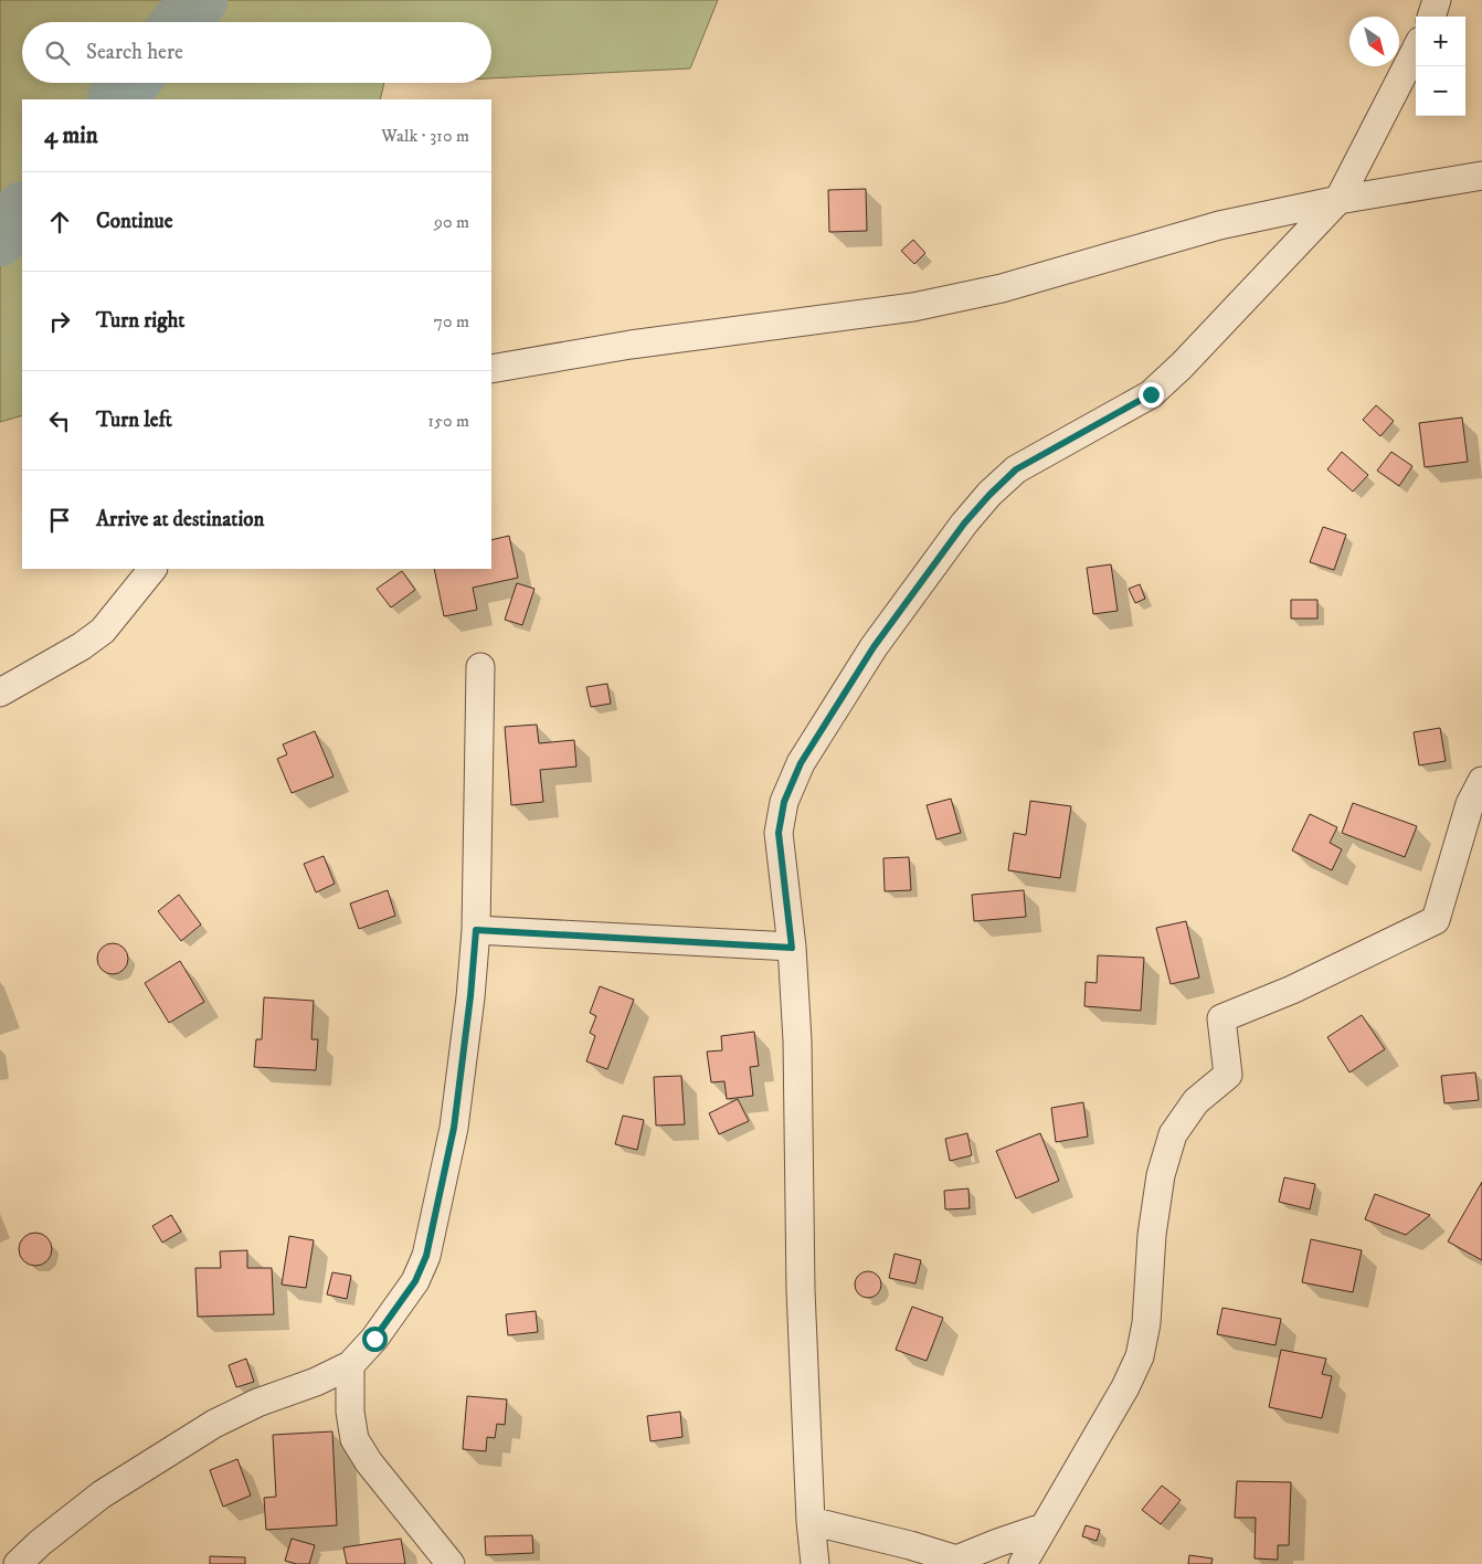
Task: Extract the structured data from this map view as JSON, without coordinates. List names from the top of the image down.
{
  "north": "bottom right",
  "page": {
    "map_buttons": ["+", "−"],
    "search": "Search here",
    "heading": ["4 min", "Walk · 310 m"],
    "list": [
      ["Continue", "90 m"],
      ["Turn right", "70 m"],
      ["Turn left", "150 m"],
      "Arrive at destination"
    ]
  }
}
